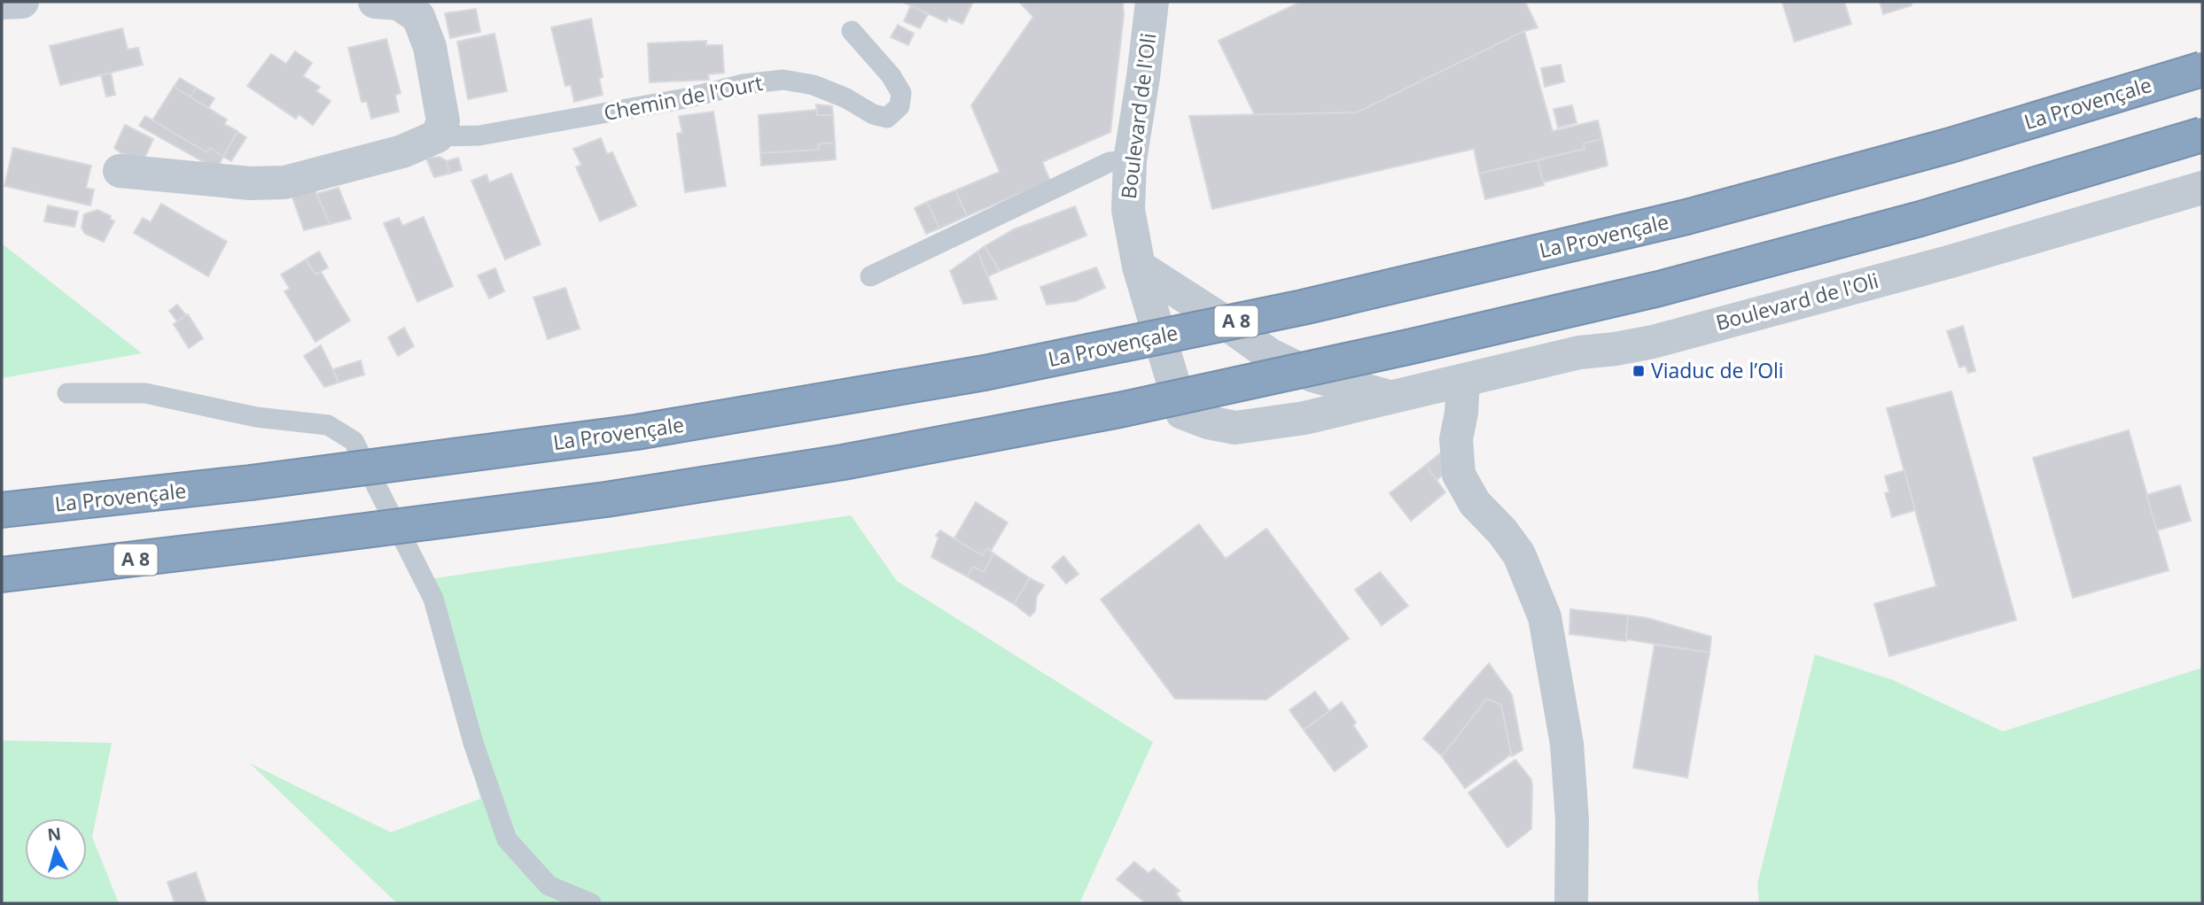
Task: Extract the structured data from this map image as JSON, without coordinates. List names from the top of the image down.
{
  "streets": {
    "highway": ["La Provençale", "A 8"],
    "street": ["Chemin de l'Ourt", "Boulevard de l'Oli"]
  },
  "places": {
    "transit": ["Viaduc de l’Oli"]
  },
  "north": "top"
}
